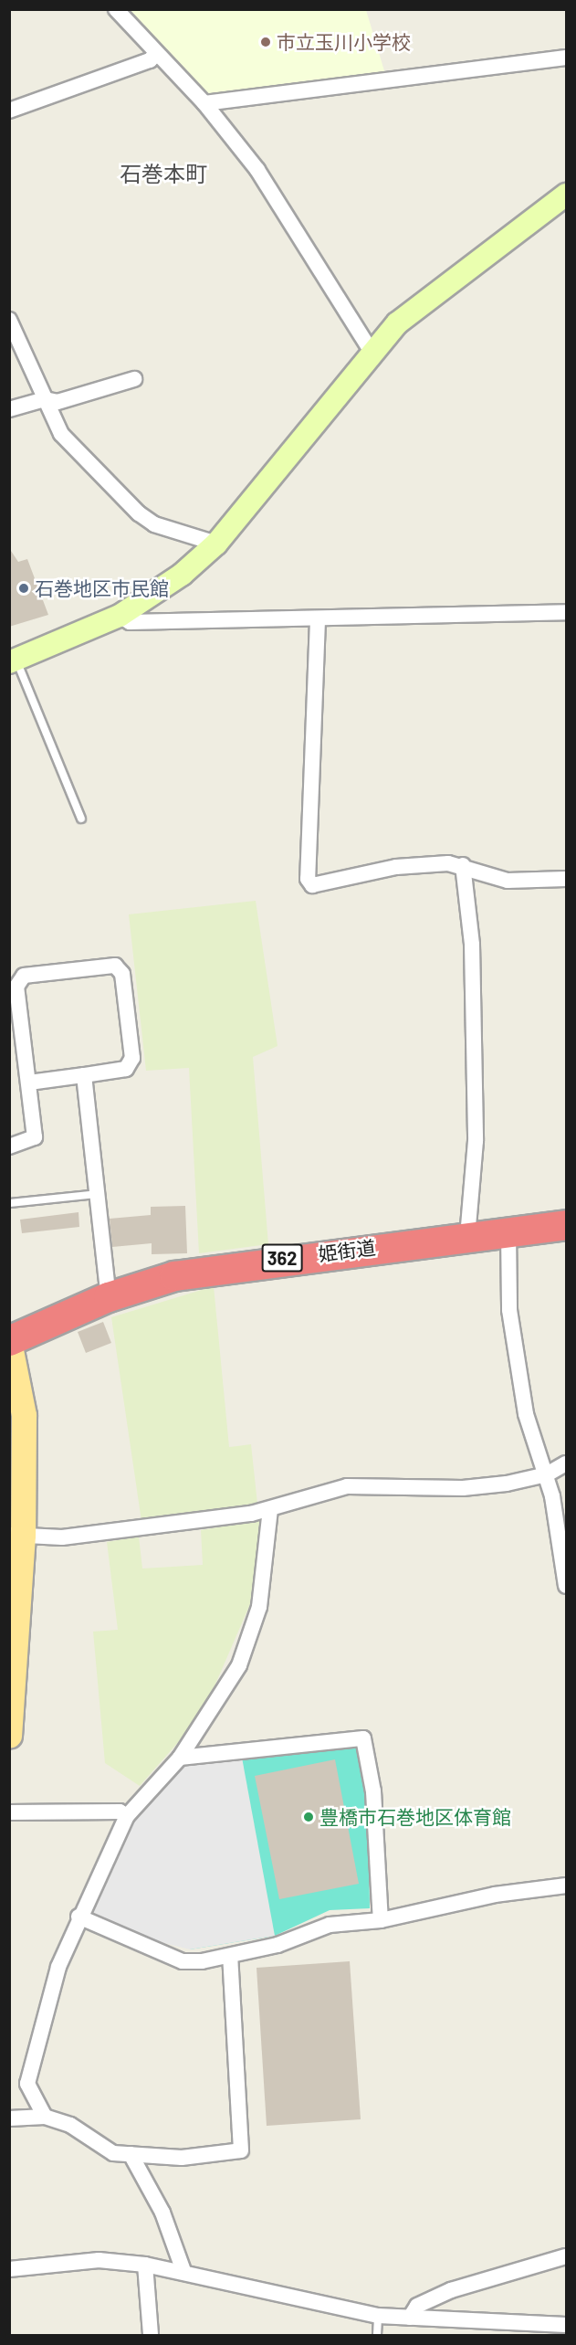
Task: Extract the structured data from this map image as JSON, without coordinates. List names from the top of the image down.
{
  "streets": {
    "highway": ["姫街道", "362"]
  },
  "districts": ["石巻本町"],
  "places": ["市立玉川小学校", "石巻地区市民館", "豊橋市石巻地区体育館"]
}
